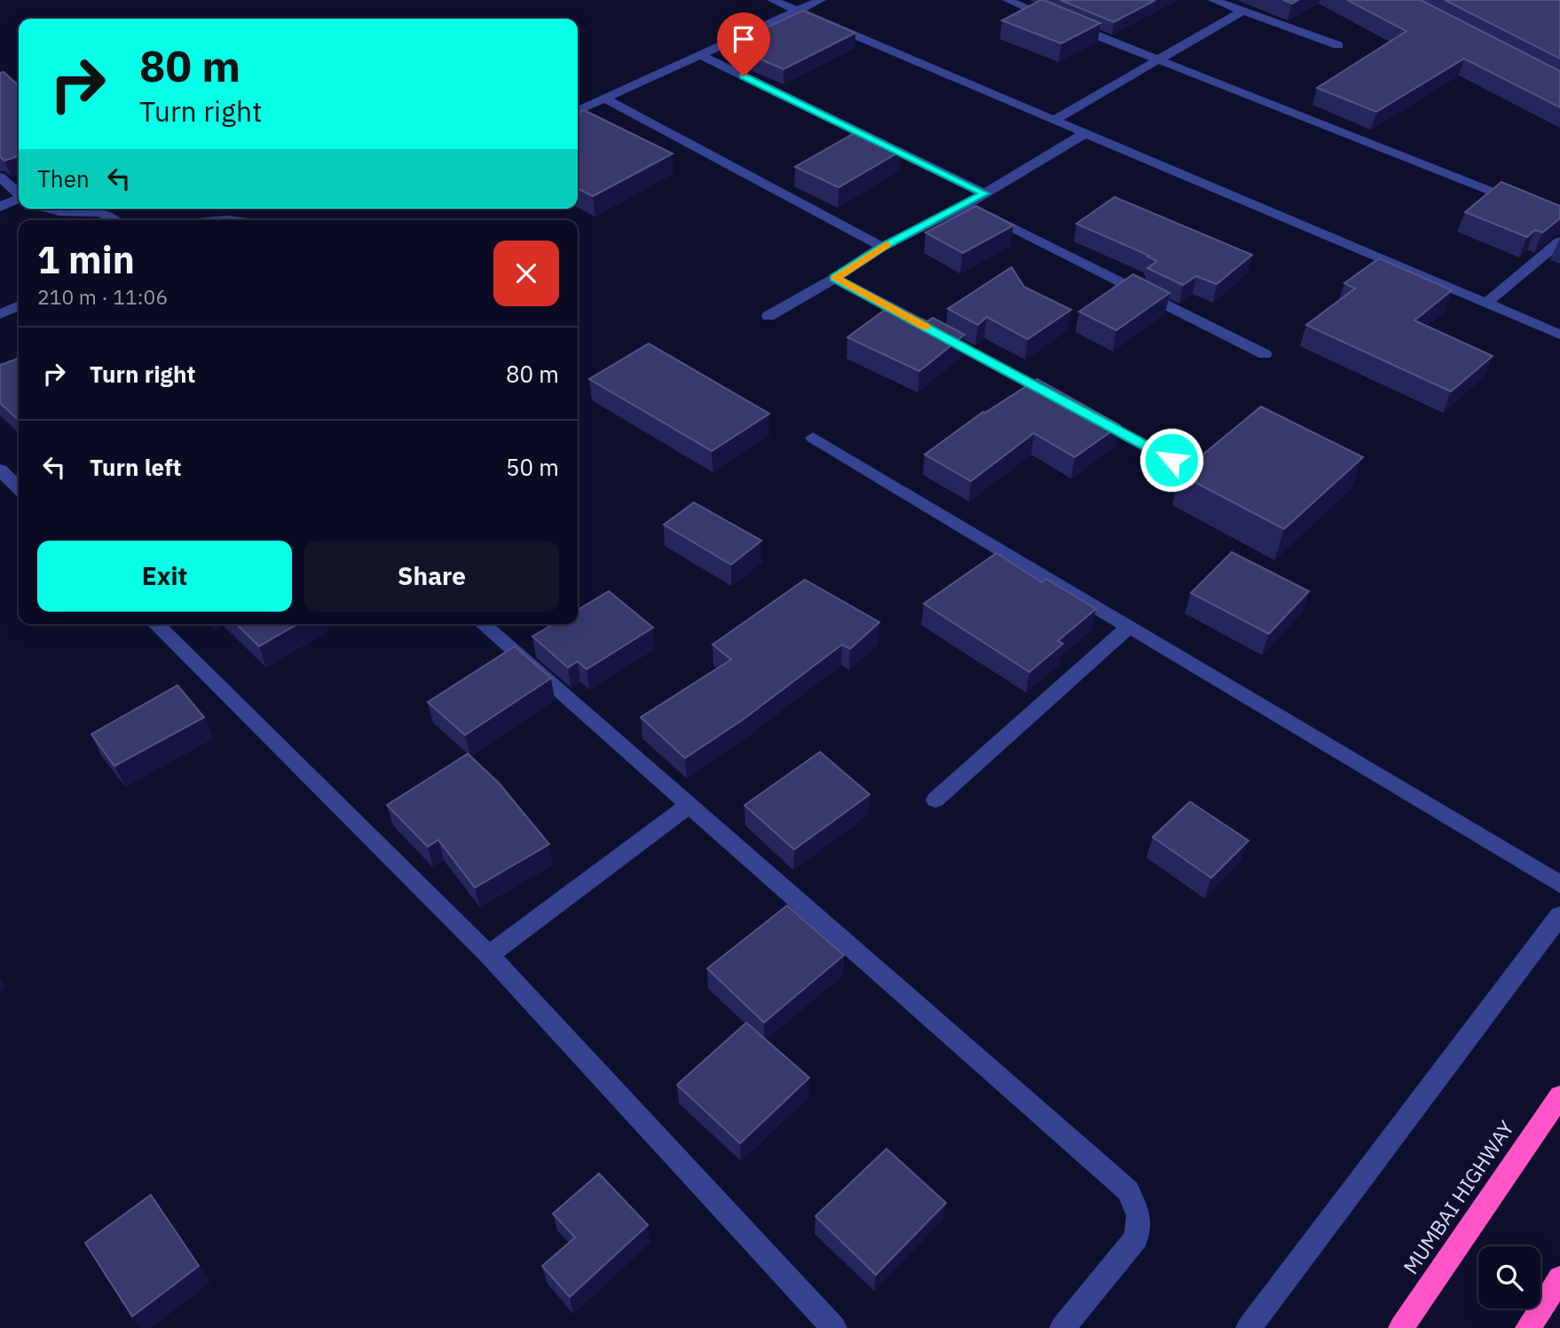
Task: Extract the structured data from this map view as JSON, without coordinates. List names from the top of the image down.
{
  "streets": {
    "highway": ["MUMBAI HIGHWAY"]
  },
  "page": {
    "turn": ["80 m", "Turn right"],
    "then": "Then",
    "heading": ["1 min", "210 m · 11:06"],
    "list": [
      {
        "name": "Turn right",
        "value": "80 m"
      },
      {
        "name": "Turn left",
        "value": "50 m"
      }
    ],
    "buttons": ["Exit", "Share"]
  }
}
